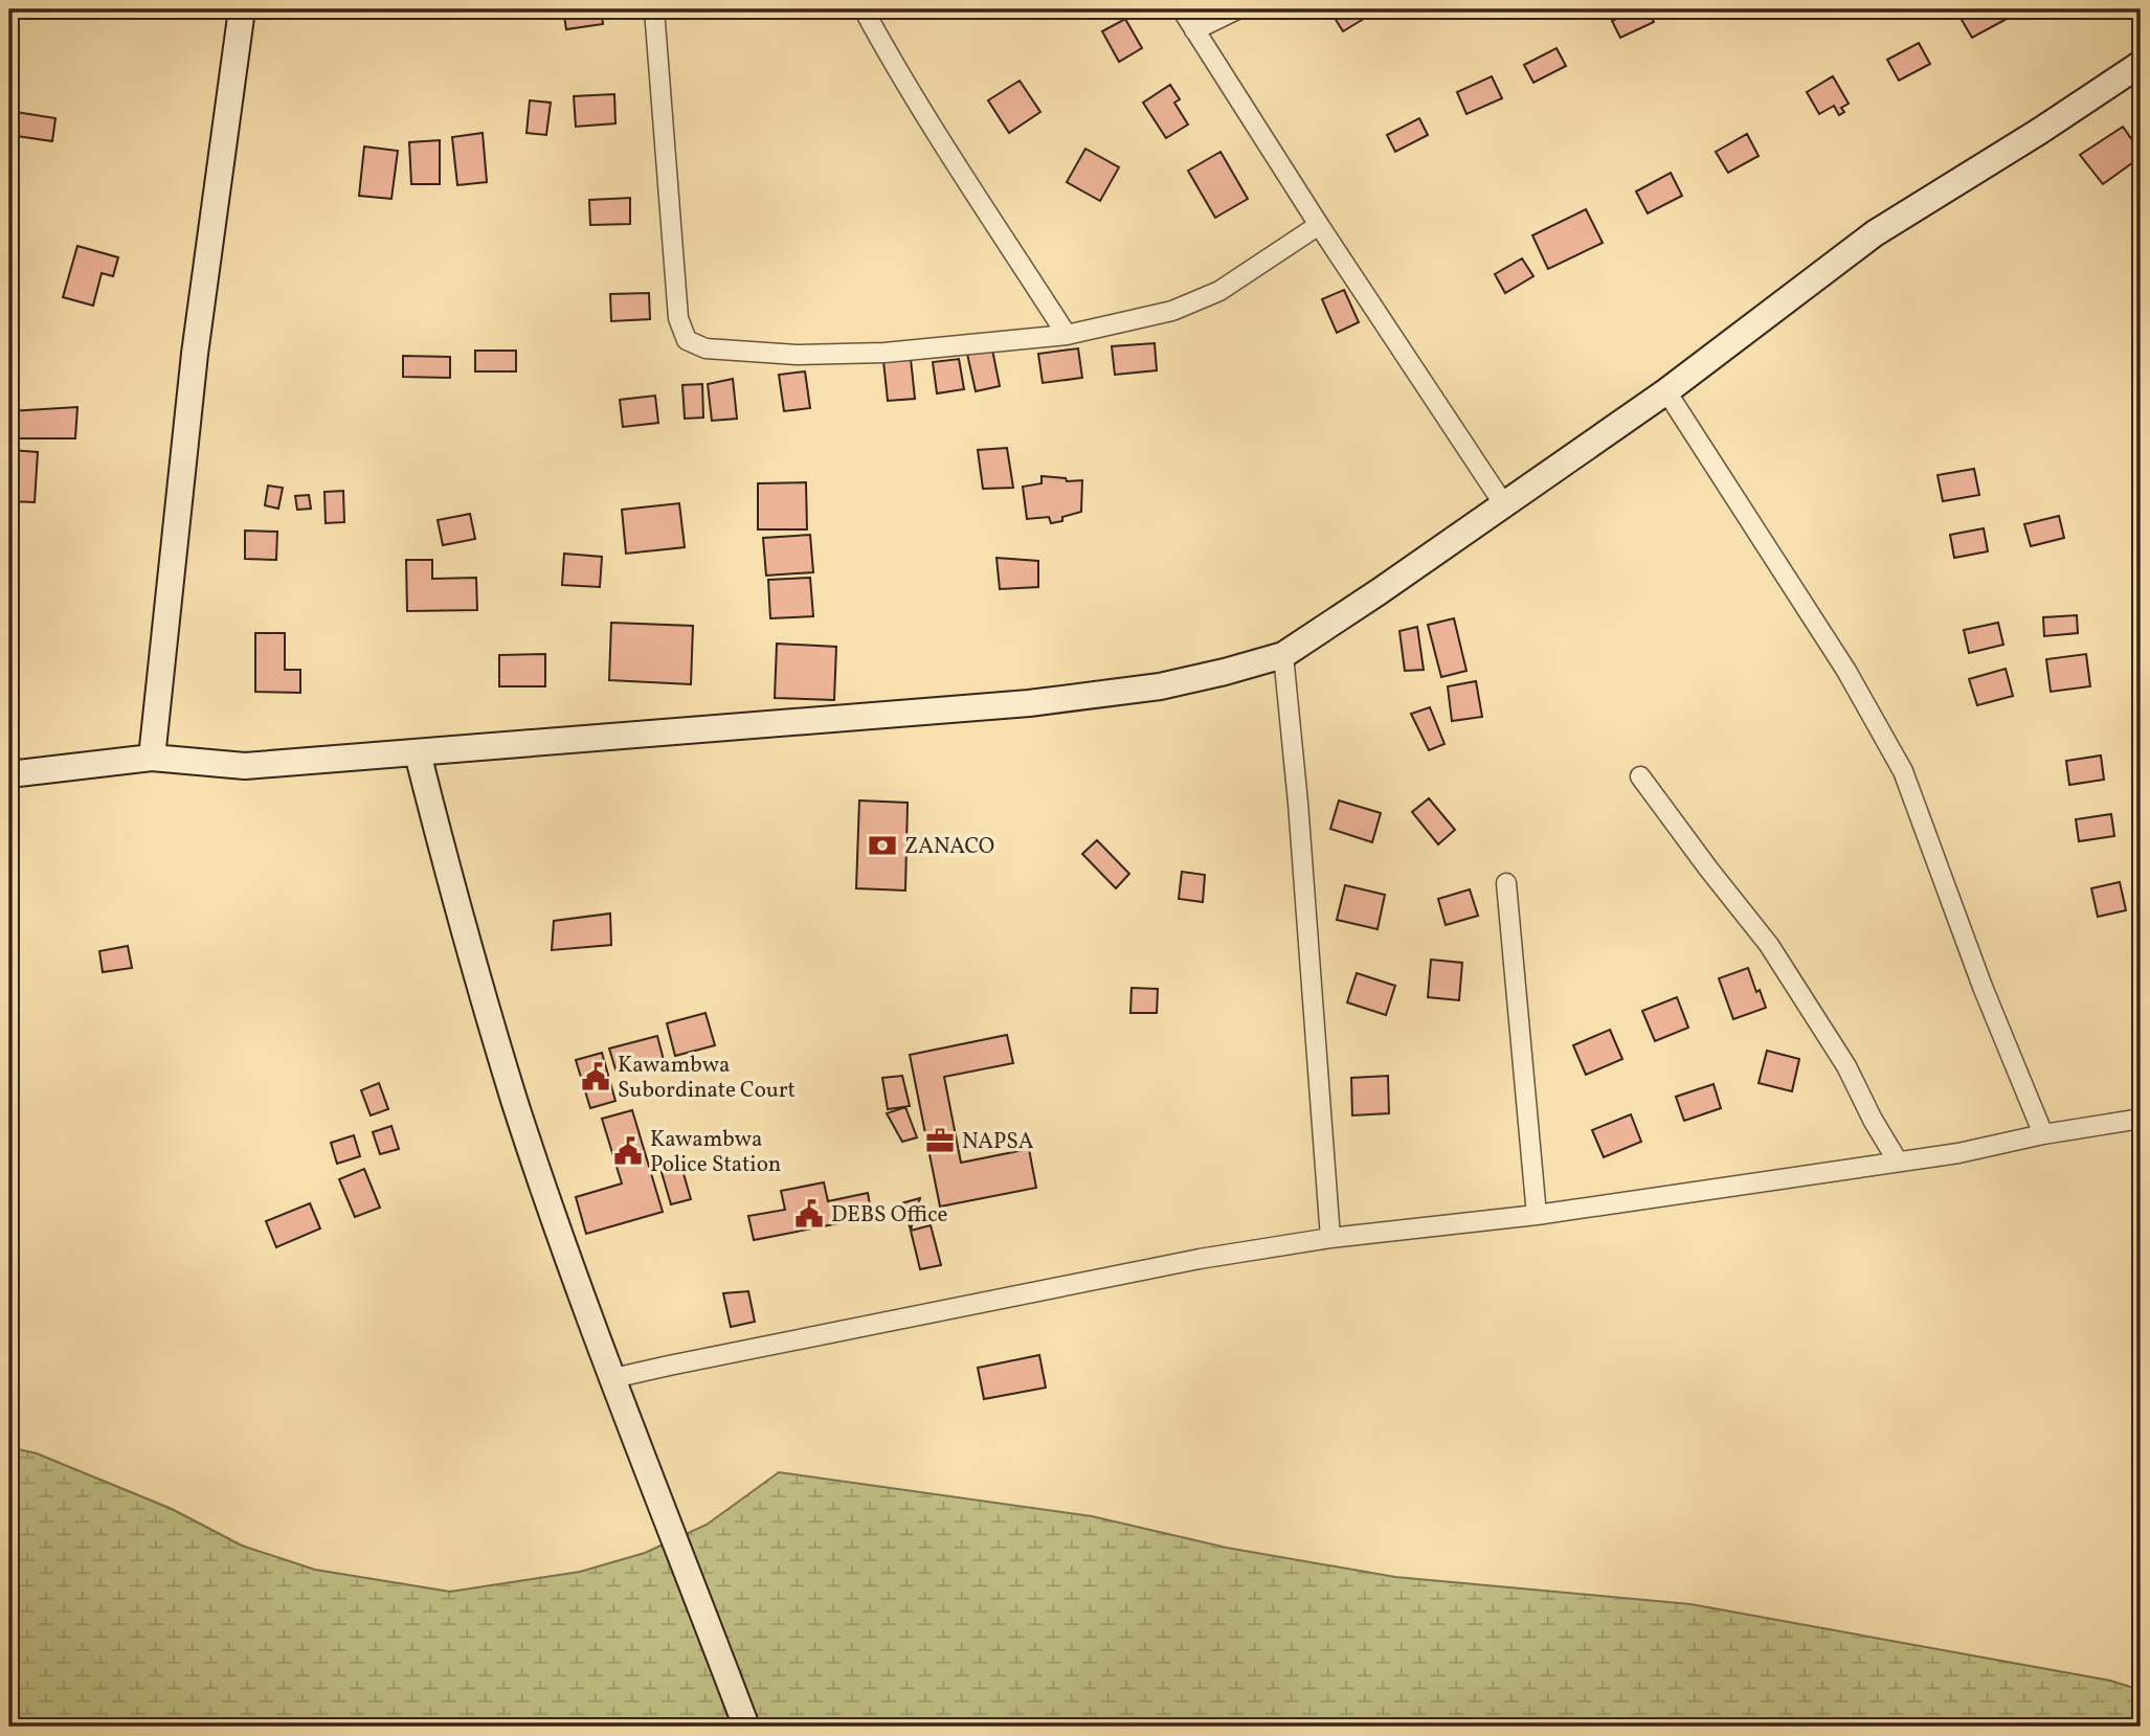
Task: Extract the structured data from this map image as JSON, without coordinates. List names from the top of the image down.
{
  "places": {
    "bank": ["ZANACO"],
    "public building": ["Kawambwa Subordinate Court", "Kawambwa Police Station", "DEBS Office"],
    "office": ["NAPSA"]
  }
}
